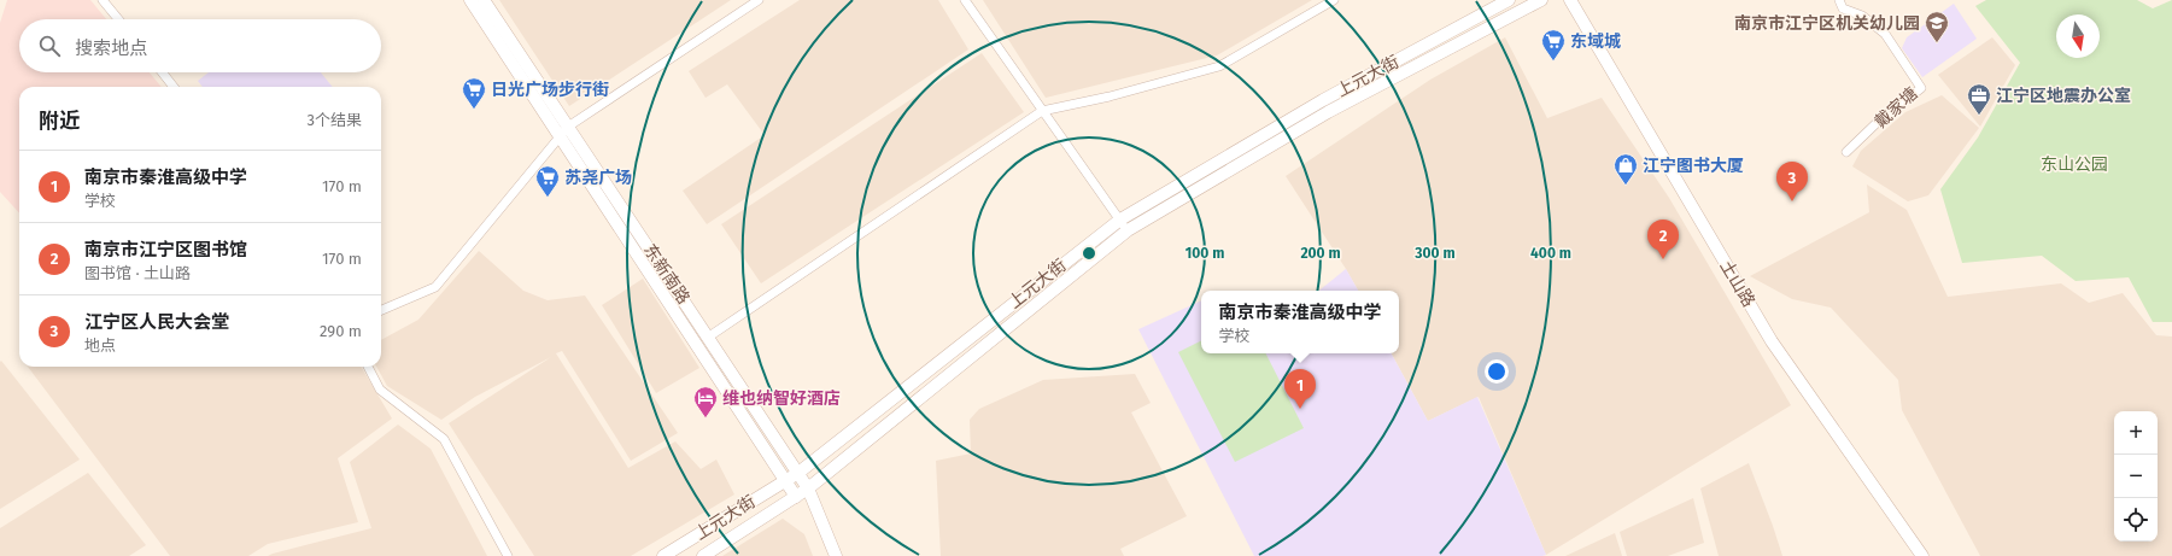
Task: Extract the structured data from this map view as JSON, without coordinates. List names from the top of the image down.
{
  "streets": {
    "main road": ["上元大街", "东新南路", "土山路"],
    "street": ["戴家塘"]
  },
  "crossings": [
    ["上元大街", "东新南路"]
  ],
  "parks": ["东山公园"],
  "places": {
    "school or university": ["南京市江宁区机关幼儿园"],
    "supermarket": ["东域城", "日光广场步行街", "苏尧广场"],
    "office": ["江宁区地震办公室"],
    "shop": ["江宁图书大厦"],
    "hotel": ["维也纳智好酒店"]
  },
  "north": "bottom",
  "page": {
    "search": "搜索地点",
    "heading": ["附近", "3个结果"],
    "list": [
      {
        "mark": "1",
        "name": "南京市秦淮高级中学",
        "note": "学校",
        "value": "170 m"
      },
      {
        "mark": "2",
        "name": "南京市江宁区图书馆",
        "note": "图书馆 · 土山路",
        "value": "170 m"
      },
      {
        "mark": "3",
        "name": "江宁区人民大会堂",
        "note": "地点",
        "value": "290 m"
      }
    ],
    "pins": ["3", "2", "1"],
    "popup": ["南京市秦淮高级中学", "学校"],
    "map_buttons": ["+", "−"]
  },
  "rings": [
    "100 m",
    "200 m",
    "300 m",
    "400 m"
  ]
}
